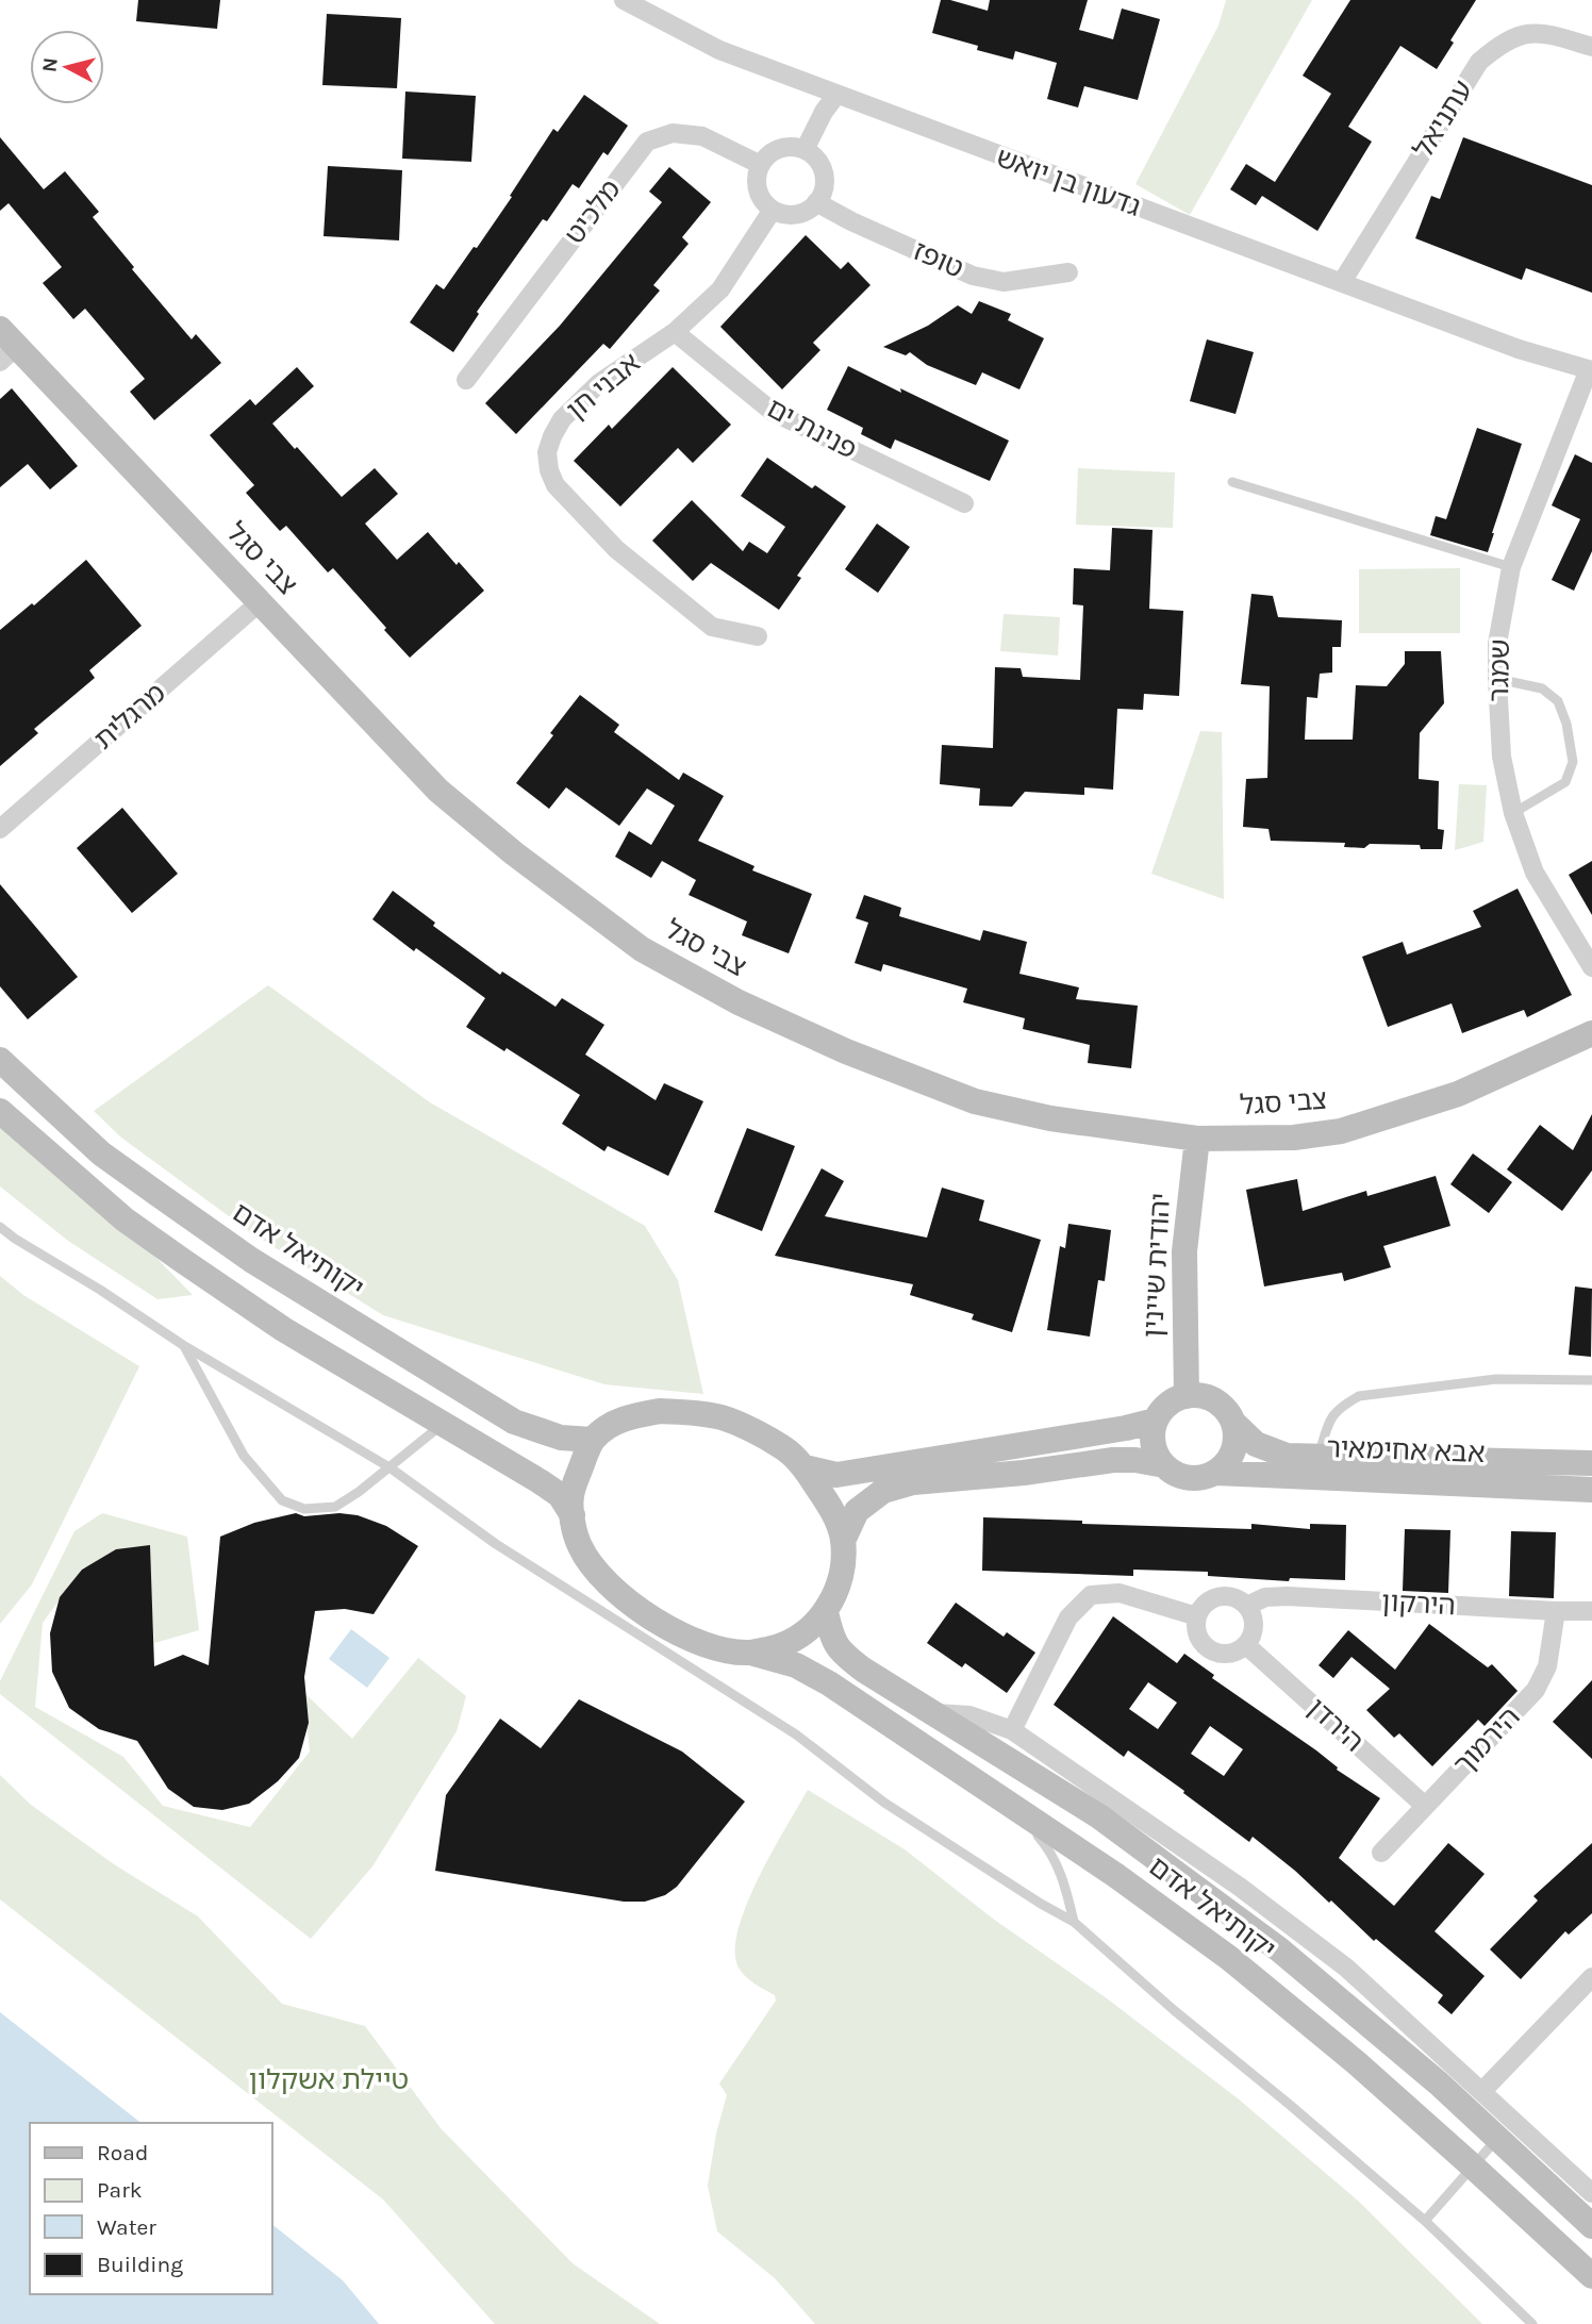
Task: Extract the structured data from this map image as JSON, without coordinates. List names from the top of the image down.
{
  "streets": {
    "main road": [
      "צבי סגל",
      "יקותיאל אדם",
      "יהודית שיינין",
      "אבא אחימאיר"
    ],
    "street": [
      "עתניאל",
      "גדעון בן יואש",
      "מלכיט",
      "טופז",
      "אבני חן",
      "פנינת ים",
      "שמגר",
      "מרגלית",
      "הירקון",
      "הירדן",
      "הירמוך"
    ]
  },
  "crossings": [
    ["עתניאל", "גדעון בן יואש"],
    ["גדעון בן יואש", "שמגר"],
    ["מלכיט", "טופז"],
    ["מלכיט", "אבני חן"],
    ["טופז", "אבני חן"],
    ["אבני חן", "פנינת ים"],
    ["צבי סגל", "מרגלית"],
    ["צבי סגל", "יהודית שיינין"],
    ["יהודית שיינין", "אבא אחימאיר"],
    ["הירקון", "הירדן"],
    ["הירקון", "הירמוך"],
    ["הירדן", "הירמוך"]
  ],
  "parks": ["טיילת אשקלון"],
  "legend": [
    "Road",
    "Park",
    "Water",
    "Building"
  ],
  "north": "left"
}
